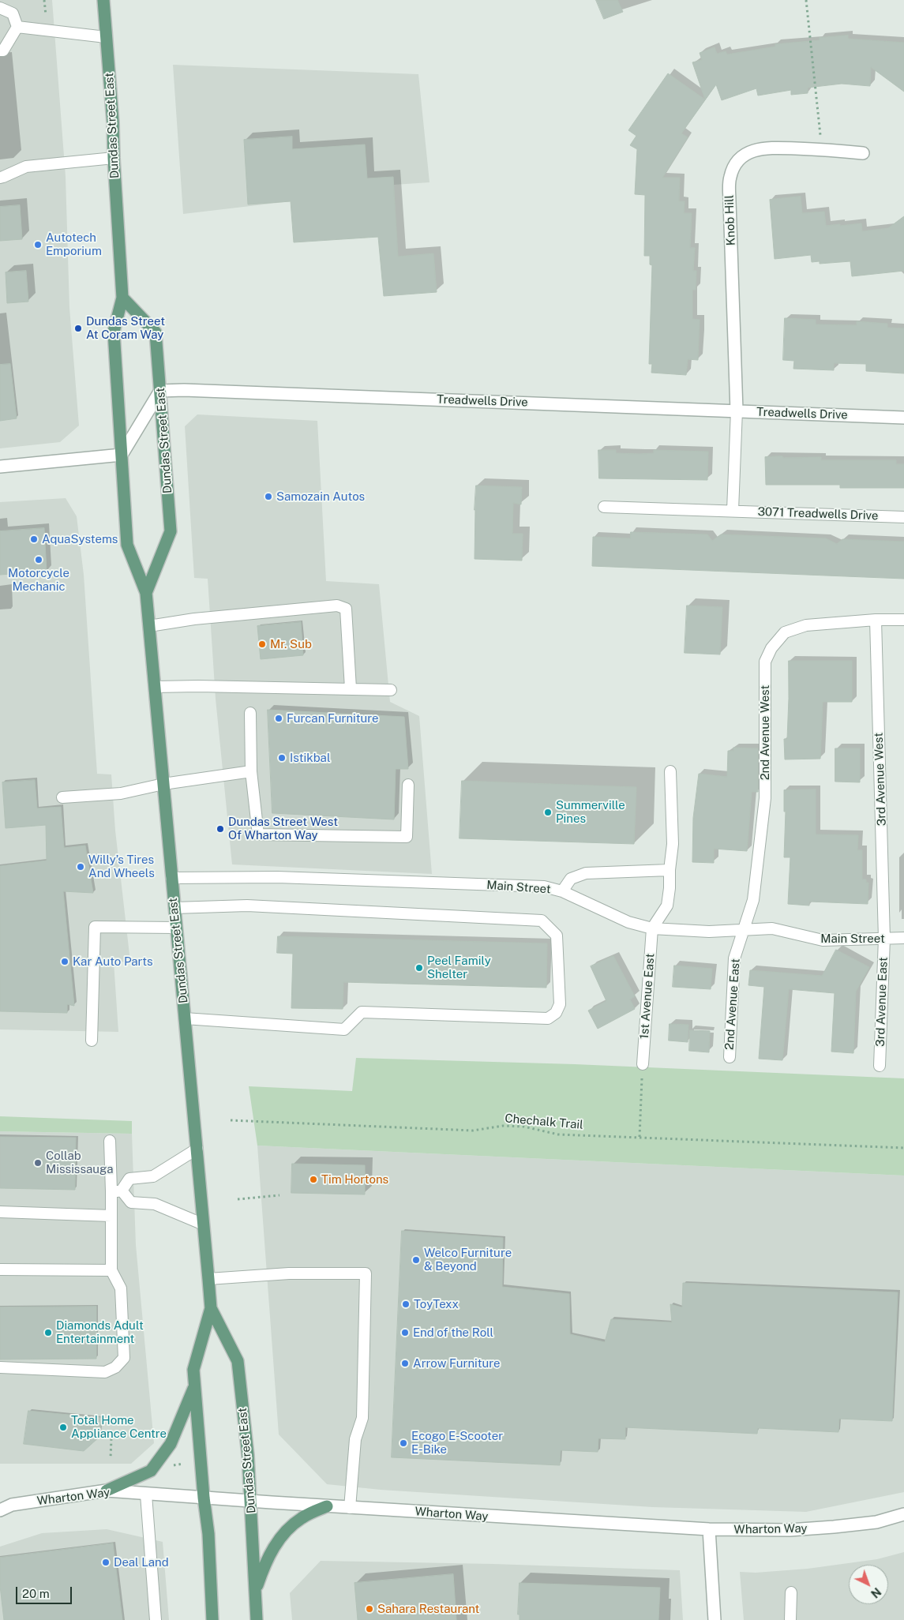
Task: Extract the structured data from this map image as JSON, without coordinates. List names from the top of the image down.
{
  "streets": {
    "main road": ["Dundas Street East"],
    "street": ["Knob Hill", "Treadwells Drive", "Wharton Way"],
    "lane": [
      "3071 Treadwells Drive",
      "2nd Avenue West",
      "3rd Avenue West",
      "Main Street",
      "1st Avenue East",
      "3rd Avenue East",
      "2nd Avenue East"
    ],
    "path": ["Chechalk Trail"]
  },
  "crossings": [
    ["Dundas Street East", "Treadwells Drive"],
    ["Dundas Street East", "Main Street"],
    ["Dundas Street East", "Wharton Way"],
    ["Knob Hill", "Treadwells Drive"],
    ["2nd Avenue West", "3rd Avenue West"],
    ["2nd Avenue West", "Main Street"],
    ["2nd Avenue West", "2nd Avenue East"],
    ["3rd Avenue West", "Main Street"],
    ["3rd Avenue West", "3rd Avenue East"],
    ["Main Street", "1st Avenue East"],
    ["Main Street", "3rd Avenue East"],
    ["Main Street", "2nd Avenue East"]
  ],
  "places": [
    "Autotech Emporium",
    "Dundas Street At Coram Way",
    "Samozain Autos",
    "AquaSystems",
    "Motorcycle Mechanic",
    "Mr. Sub",
    "Furcan Furniture",
    "Istikbal",
    "Summerville Pines",
    "Dundas Street West Of Wharton Way",
    "Willy’s Tires And Wheels",
    "Kar Auto Parts",
    "Peel Family Shelter",
    "Collab Mississauga",
    "Tim Hortons",
    "Welco Furniture & Beyond",
    "ToyTexx",
    "Diamonds Adult Entertainment",
    "End of the Roll",
    "Arrow Furniture",
    "Total Home Appliance Centre",
    "Ecogo E-Scooter E-Bike",
    "Deal Land",
    "Sahara Restaurant"
  ],
  "scale_bar": "20 m",
  "north": "bottom right"
}
